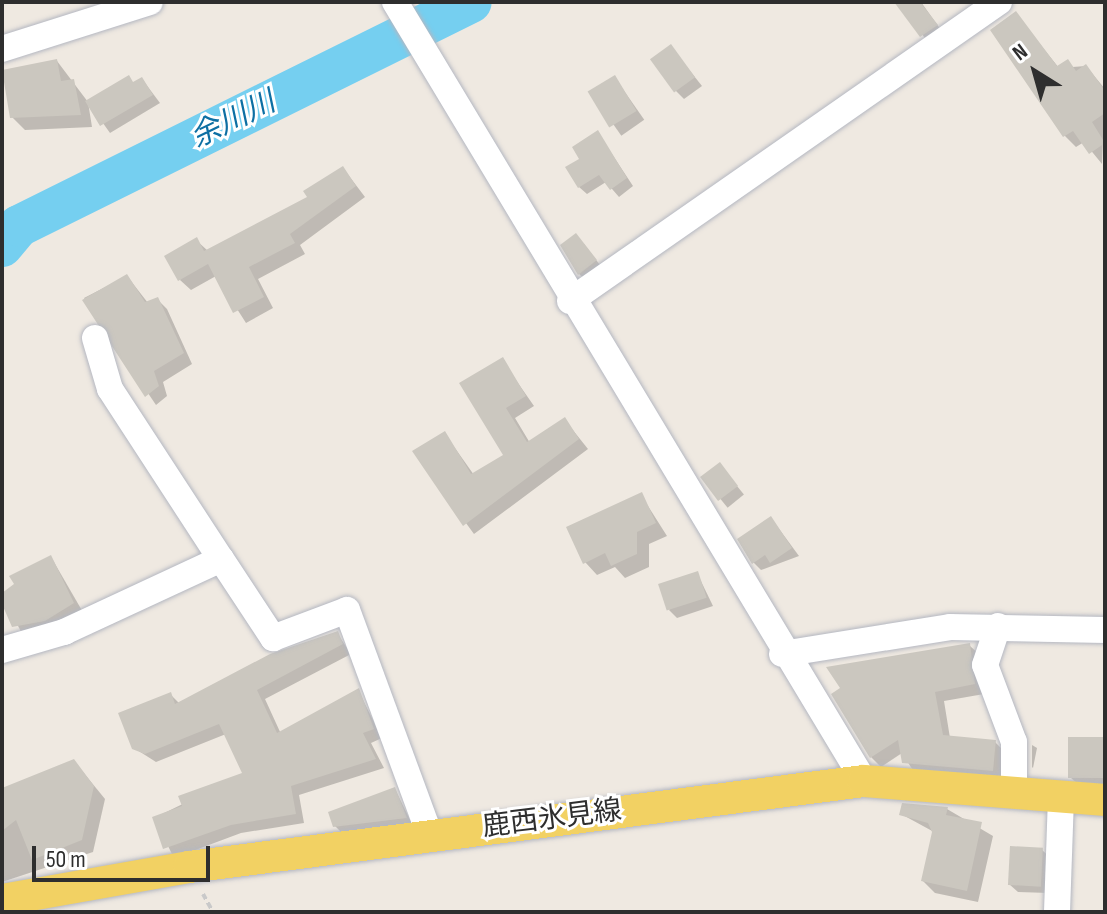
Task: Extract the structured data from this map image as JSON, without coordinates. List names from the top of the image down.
{
  "streets": {
    "main road": ["鹿西氷見線"]
  },
  "water": ["余川川"],
  "scale_bar": "50 m",
  "north": "top left"
}
